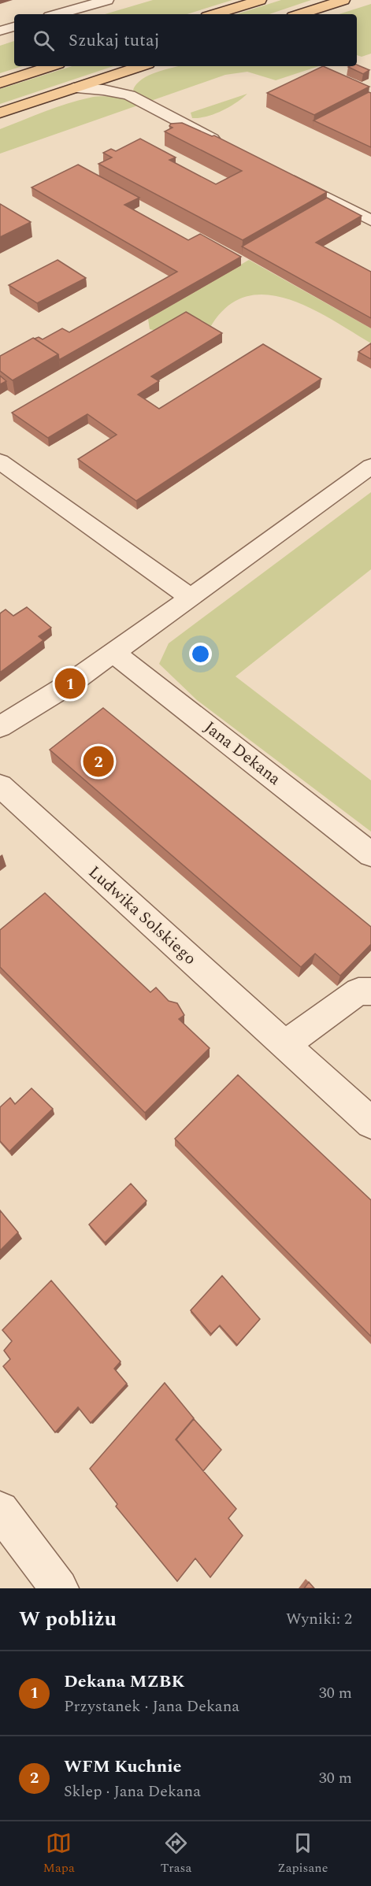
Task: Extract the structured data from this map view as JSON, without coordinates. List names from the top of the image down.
{
  "streets": {
    "street": ["Jana Dekana", "Ludwika Solskiego"]
  },
  "page": {
    "search": "Szukaj tutaj",
    "pins": ["1", "2"],
    "heading": ["W pobliżu", "Wyniki: 2"],
    "list": [
      {
        "mark": "1",
        "name": "Dekana MZBK",
        "note": "Przystanek · Jana Dekana",
        "value": "30 m"
      },
      {
        "mark": "2",
        "name": "WFM Kuchnie",
        "note": "Sklep · Jana Dekana",
        "value": "30 m"
      }
    ],
    "nav": ["Mapa", "Trasa", "Zapisane"]
  }
}
